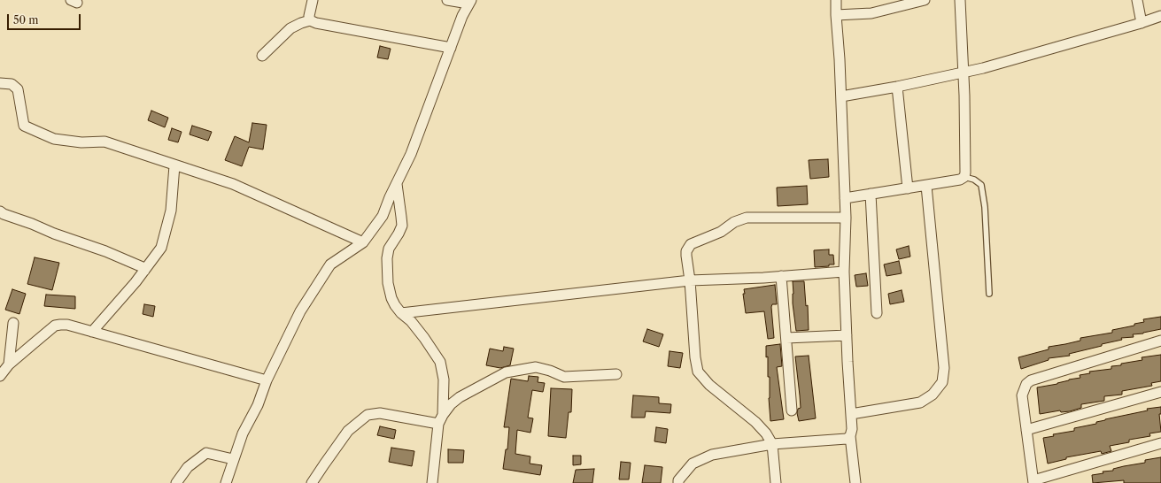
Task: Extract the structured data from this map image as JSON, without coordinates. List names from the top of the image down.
{
  "scale_bar": "50 m"
}
